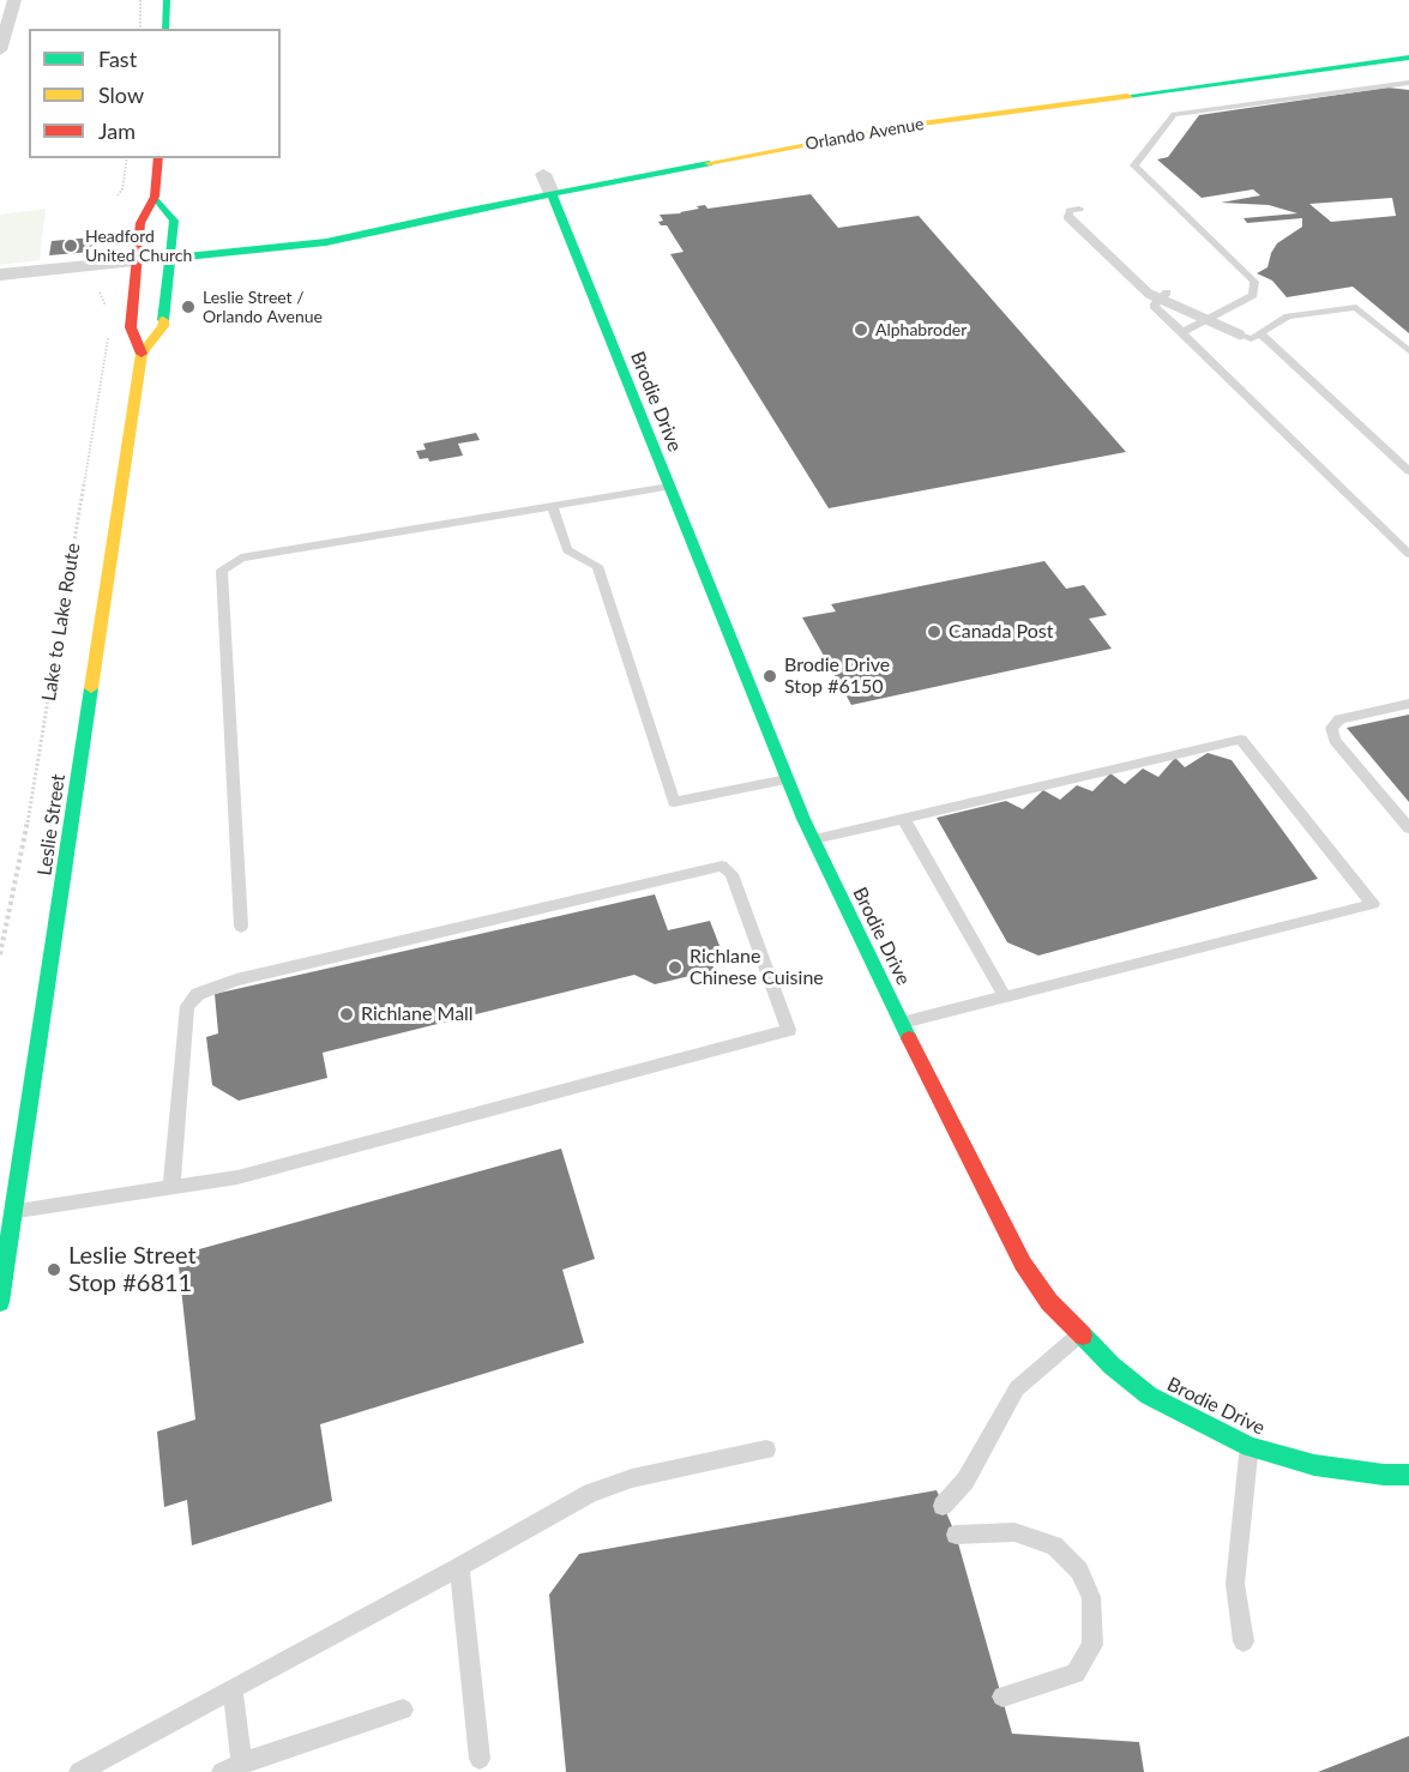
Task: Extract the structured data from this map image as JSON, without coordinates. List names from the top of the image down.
{
  "streets": {
    "street": ["Orlando Avenue", "Brodie Drive", "Leslie Street"],
    "path": ["Lake to Lake Route"]
  },
  "crossings": [
    ["Orlando Avenue", "Brodie Drive"],
    ["Orlando Avenue", "Leslie Street"]
  ],
  "places": [
    "Headford United Church",
    "Leslie Street / Orlando Avenue",
    "Alphabroder",
    "Canada Post",
    "Brodie Drive Stop #6150",
    "Richlane Chinese Cuisine",
    "Richlane Mall",
    "Leslie Street Stop #6811"
  ],
  "legend": ["Fast", "Slow", "Jam"]
}
